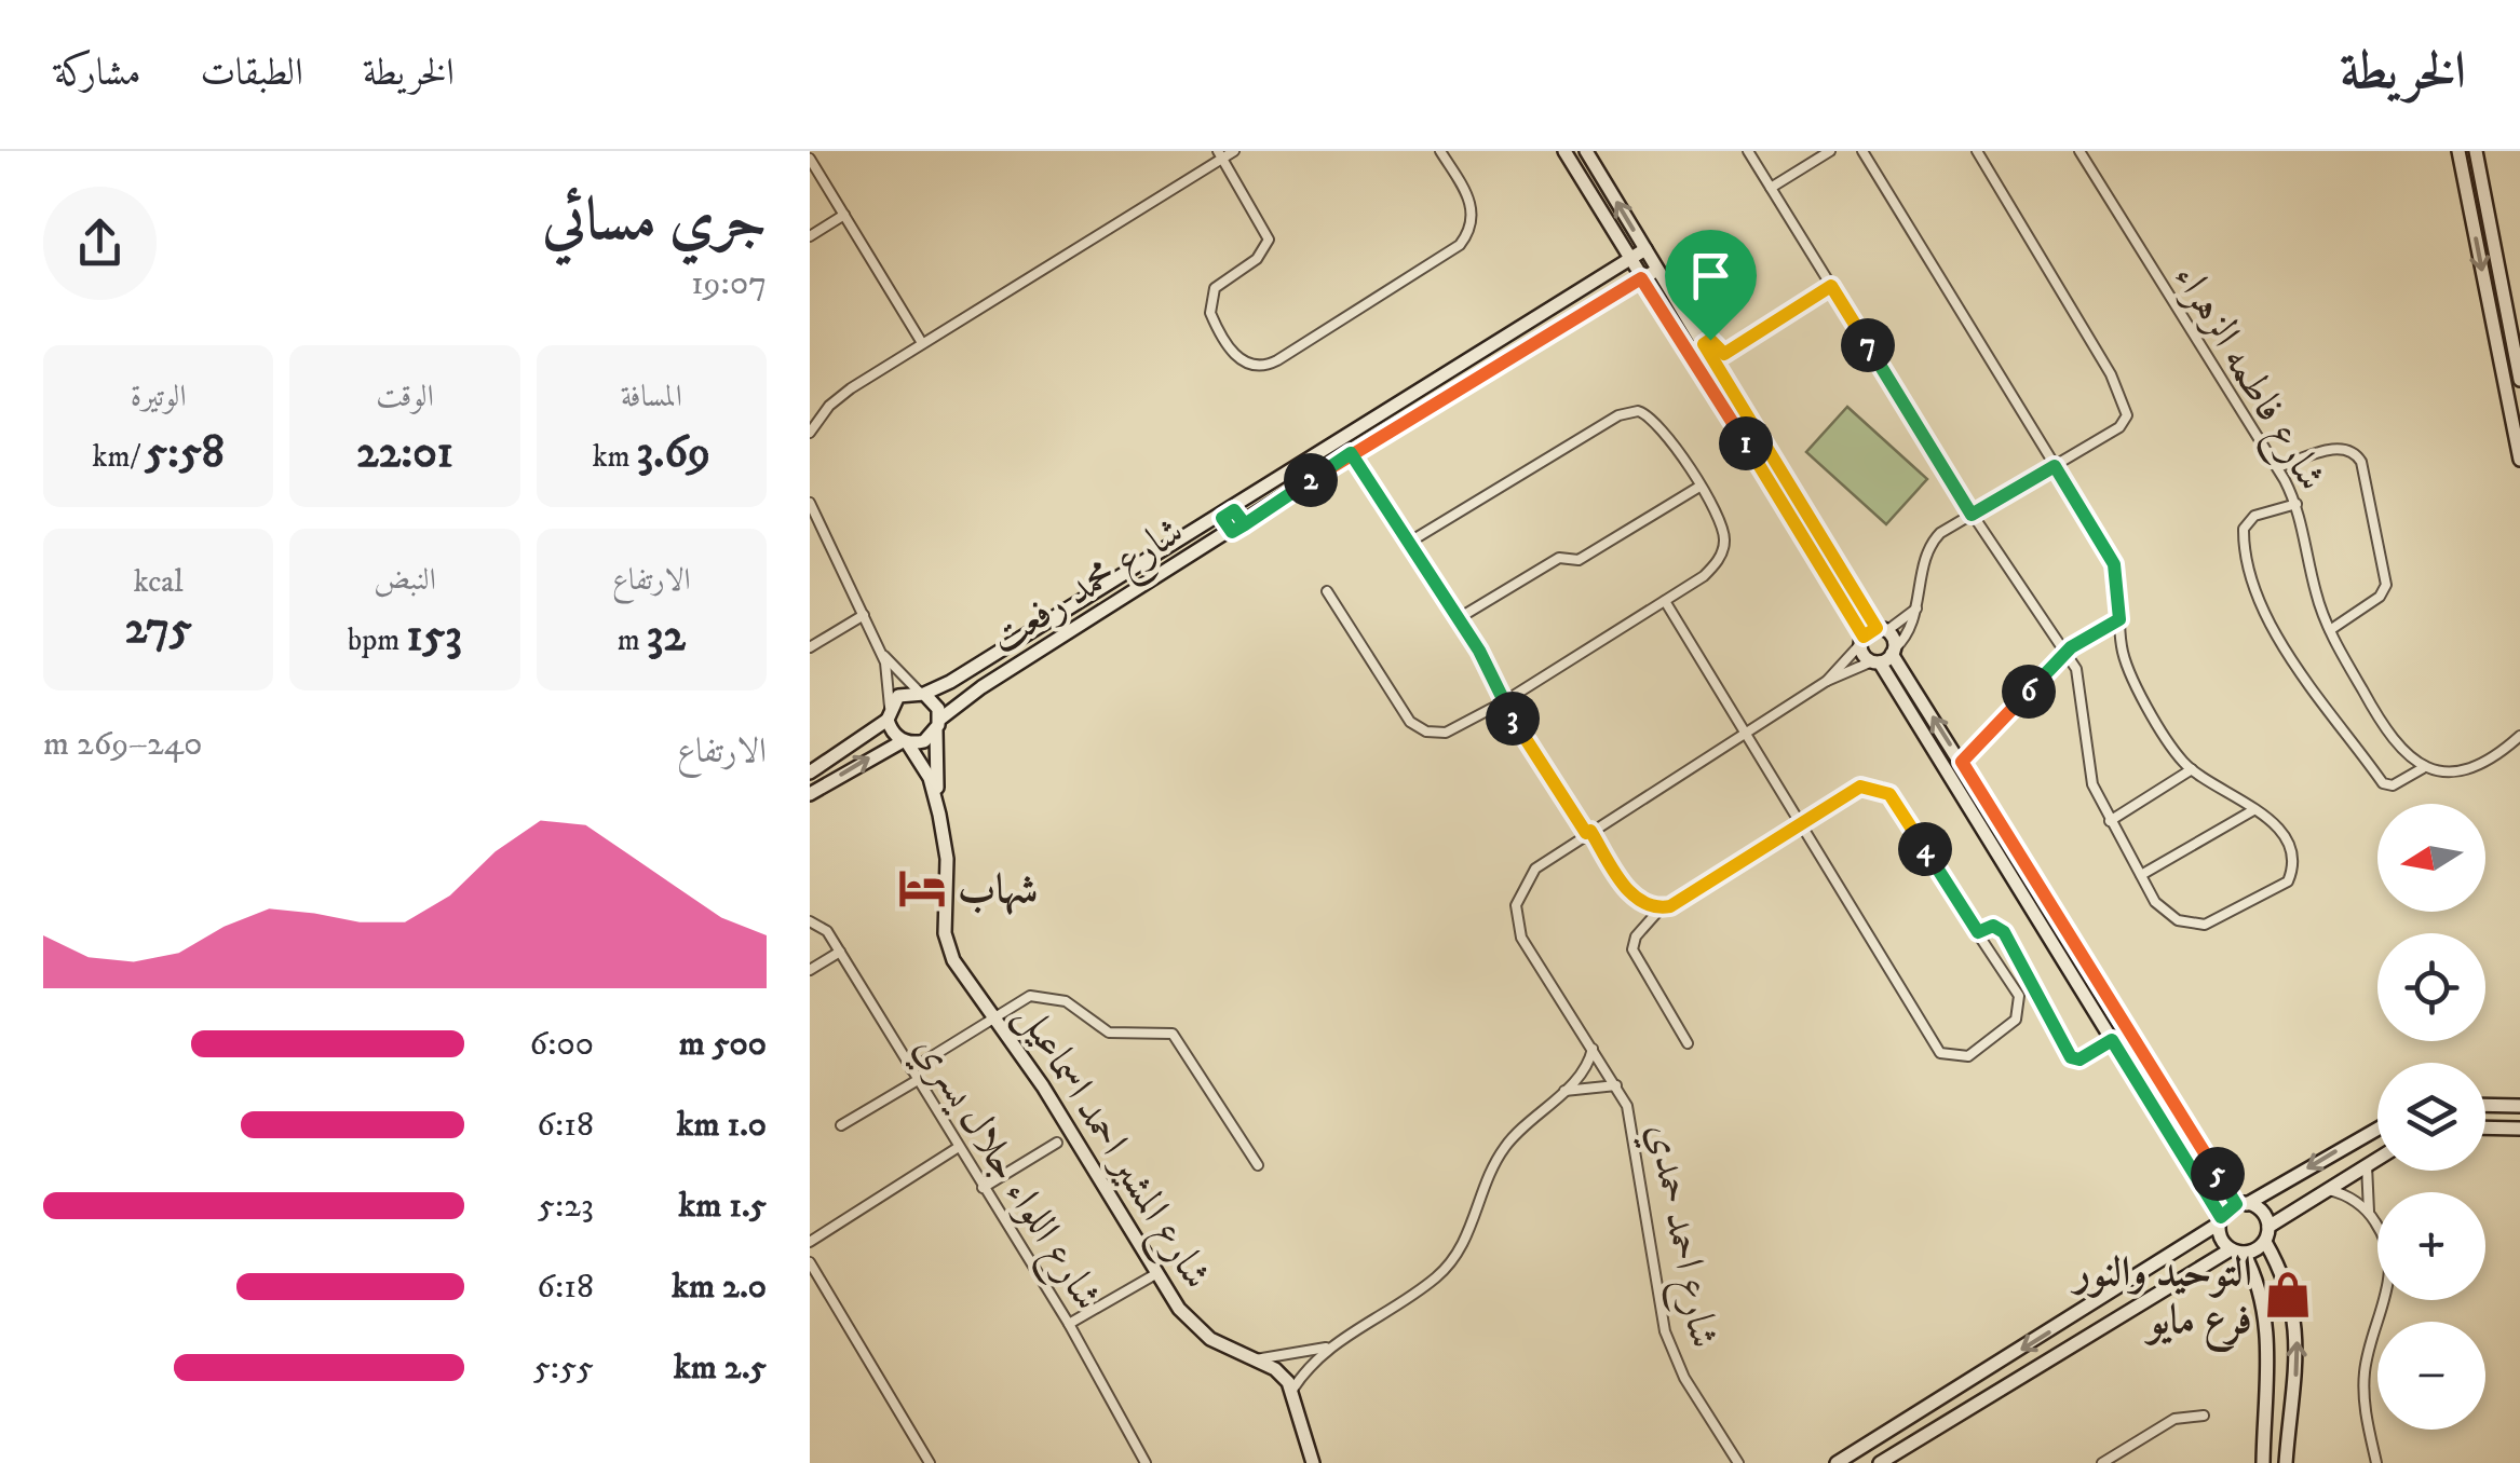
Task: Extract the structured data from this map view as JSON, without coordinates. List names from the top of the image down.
{
  "streets": {
    "street": [
      "شارع فاطمه الزهراء",
      "شارع محمد رفعت",
      "شارع المشير احمد اسماعيل",
      "شارع اللواء جلال يسري",
      "شارع احمد حمدي"
    ]
  },
  "crossings": [
    ["شارع محمد رفعت", "شارع المشير احمد اسماعيل"]
  ],
  "places": {
    "hotel": ["شهاب"],
    "shop": ["التوحيد والنور فرع مايو"]
  },
  "north": "left",
  "page": {
    "header": "الخريطة",
    "nav": ["الخريطة", "الطبقات", "مشاركة"],
    "heading": ["جري مسائي", "19:07"],
    "pins": [
      "7",
      "1",
      "2",
      "6",
      "3",
      "4",
      "5"
    ],
    "stats": [
      ["المسافة", "3.69 km"],
      ["الوقت", "22:01"],
      ["الوتيرة", "5:58 /km"],
      ["الارتفاع", "32 m"],
      ["النبض", "153 bpm"],
      ["kcal", "275"]
    ],
    "chart": ["الارتفاع", "240–269 m"],
    "map_buttons": ["+", "−"],
    "list": [
      {
        "name": "500 m",
        "note": "6:00"
      },
      {
        "name": "1.0 km",
        "note": "6:18"
      },
      {
        "name": "1.5 km",
        "note": "5:23"
      },
      {
        "name": "2.0 km",
        "note": "6:18"
      },
      {
        "name": "2.5 km",
        "note": "5:55"
      }
    ]
  }
}
